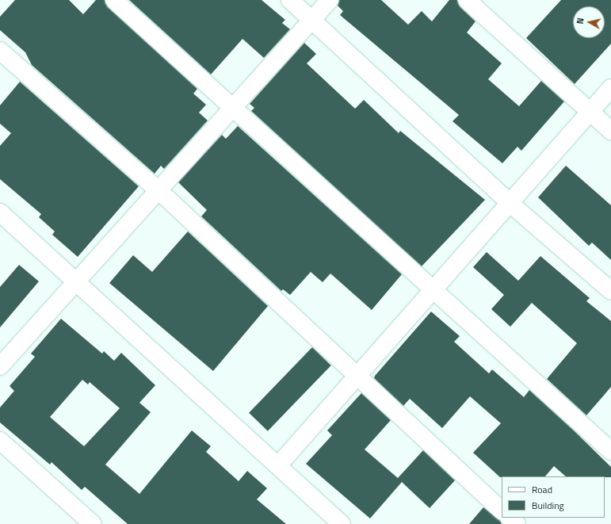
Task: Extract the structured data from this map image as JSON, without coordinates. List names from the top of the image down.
{
  "legend": ["Road", "Building"],
  "north": "left"
}
